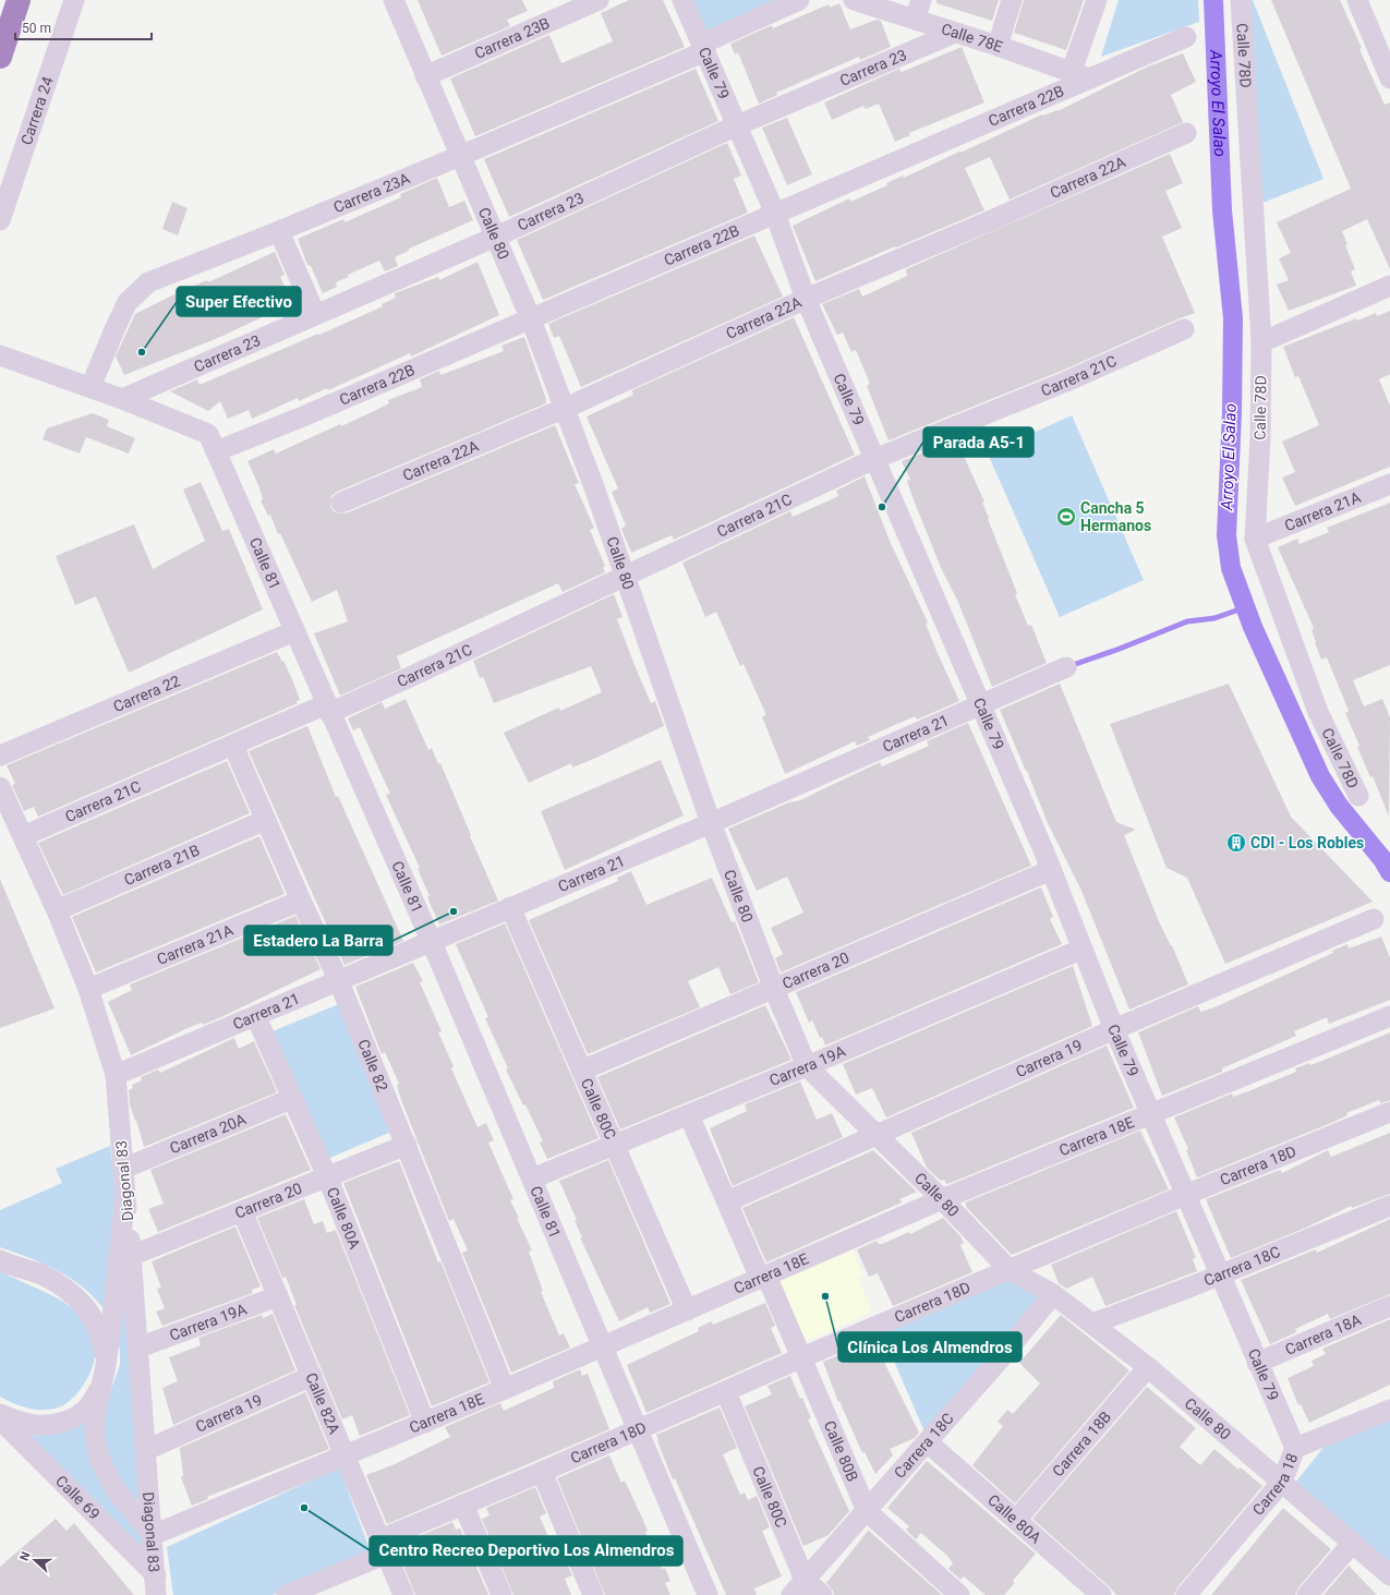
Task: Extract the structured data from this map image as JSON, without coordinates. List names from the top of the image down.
{
  "streets": {
    "street": [
      "Carrera 23B",
      "Calle 78E",
      "Calle 78D",
      "Carrera 23",
      "Calle 79",
      "Carrera 22B",
      "Carrera 24",
      "Carrera 22A",
      "Carrera 23A",
      "Calle 80",
      "Carrera 21C",
      "Carrera 21A",
      "Calle 81",
      "Carrera 22",
      "Carrera 21",
      "Carrera 21B",
      "Carrera 20",
      "Carrera 19",
      "Calle 82",
      "Carrera 19A",
      "Calle 80C",
      "Carrera 20A",
      "Carrera 18E",
      "Carrera 18D",
      "Diagonal 83",
      "Calle 80A",
      "Carrera 18C",
      "Carrera 18A",
      "Calle 82A",
      "Carrera 18B",
      "Calle 80B",
      "Carrera 18",
      "Calle 69"
    ]
  },
  "crossings": [
    ["Carrera 23B", "Calle 80"],
    ["Calle 78E", "Carrera 23"],
    ["Calle 78E", "Carrera 22B"],
    ["Calle 78D", "Carrera 21A"],
    ["Carrera 23", "Calle 79"],
    ["Carrera 23", "Calle 80"],
    ["Carrera 23", "Calle 81"],
    ["Calle 79", "Carrera 22B"],
    ["Calle 79", "Carrera 22A"],
    ["Calle 79", "Carrera 23A"],
    ["Calle 79", "Carrera 21C"],
    ["Calle 79", "Carrera 21"],
    ["Calle 79", "Carrera 20"],
    ["Calle 79", "Carrera 19"],
    ["Calle 79", "Carrera 19A"],
    ["Calle 79", "Carrera 18E"],
    ["Calle 79", "Carrera 18D"],
    ["Calle 79", "Carrera 18C"],
    ["Calle 79", "Carrera 18A"],
    ["Calle 79", "Carrera 18"],
    ["Carrera 22B", "Calle 80"],
    ["Carrera 22B", "Calle 81"],
    ["Carrera 22A", "Calle 80"],
    ["Carrera 23A", "Calle 80"],
    ["Carrera 23A", "Calle 81"],
    ["Calle 80", "Carrera 21C"],
    ["Calle 80", "Carrera 21"],
    ["Calle 80", "Carrera 20"],
    ["Calle 80", "Carrera 19"],
    ["Calle 80", "Carrera 19A"],
    ["Calle 80", "Carrera 18E"],
    ["Calle 80", "Carrera 18D"],
    ["Calle 80", "Carrera 18C"],
    ["Calle 80", "Carrera 18B"],
    ["Calle 80", "Carrera 18"],
    ["Carrera 21C", "Calle 81"],
    ["Carrera 21C", "Calle 82"],
    ["Carrera 21C", "Diagonal 83"],
    ["Carrera 21A", "Calle 82"],
    ["Carrera 21A", "Diagonal 83"],
    ["Calle 81", "Carrera 22"],
    ["Calle 81", "Carrera 21"],
    ["Calle 81", "Carrera 19A"],
    ["Calle 81", "Carrera 18E"],
    ["Calle 81", "Carrera 18D"],
    ["Carrera 21", "Calle 82"],
    ["Carrera 21", "Calle 80C"],
    ["Carrera 21", "Diagonal 83"],
    ["Carrera 21", "Calle 80A"],
    ["Carrera 21B", "Calle 82"],
    ["Carrera 21B", "Diagonal 83"],
    ["Carrera 20", "Calle 82"],
    ["Carrera 20", "Calle 80C"],
    ["Carrera 20", "Diagonal 83"],
    ["Carrera 20", "Calle 80A"],
    ["Carrera 20", "Calle 82A"],
    ["Carrera 19", "Diagonal 83"],
    ["Carrera 19", "Calle 82A"],
    ["Carrera 19", "Calle 80B"],
    ["Calle 82", "Carrera 18E"],
    ["Carrera 19A", "Calle 80C"],
    ["Carrera 19A", "Diagonal 83"],
    ["Carrera 19A", "Calle 82A"],
    ["Carrera 19A", "Calle 80B"],
    ["Calle 80C", "Carrera 18E"],
    ["Calle 80C", "Carrera 18D"],
    ["Calle 80C", "Carrera 18C"],
    ["Carrera 20A", "Diagonal 83"],
    ["Carrera 20A", "Calle 80A"],
    ["Carrera 18E", "Diagonal 83"],
    ["Carrera 18E", "Calle 80A"],
    ["Carrera 18E", "Calle 82A"],
    ["Carrera 18E", "Calle 80B"],
    ["Carrera 18D", "Calle 82A"],
    ["Carrera 18D", "Calle 80B"],
    ["Diagonal 83", "Calle 69"],
    ["Calle 80A", "Carrera 18C"],
    ["Calle 80A", "Carrera 18B"],
    ["Carrera 18C", "Calle 80B"]
  ],
  "water": ["Arroyo El Salao"],
  "places": {
    "other": [
      "Super Efectivo",
      "Parada A5-1",
      "Estadero La Barra",
      "Clínica Los Almendros",
      "Centro Recreo Deportivo Los Almendros"
    ],
    "sports": ["Cancha 5 Hermanos"],
    "building": ["CDI - Los Robles"]
  },
  "scale_bar": "50 m",
  "north": "left"
}
